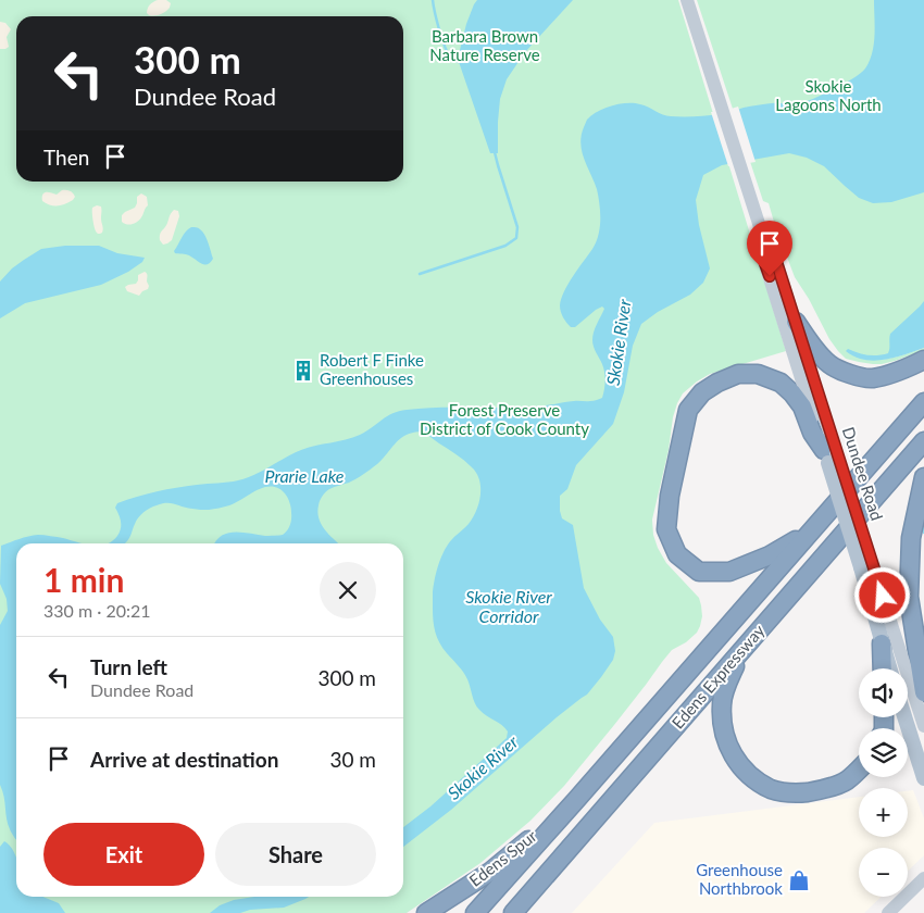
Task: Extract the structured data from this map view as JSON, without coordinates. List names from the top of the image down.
{
  "streets": {
    "highway": ["Edens Expressway", "Edens Spur"],
    "main road": ["Dundee Road"]
  },
  "crossings": [
    ["Edens Expressway", "Edens Spur"]
  ],
  "water": ["Skokie River", "Prarie Lake", "Skokie River Corridor"],
  "parks": ["Barbara Brown Nature Reserve", "Skokie Lagoons North", "Forest Preserve District of Cook County"],
  "places": {
    "building": ["Robert F Finke Greenhouses"],
    "shop": ["Greenhouse Northbrook"]
  },
  "page": {
    "turn": ["300 m", "Dundee Road"],
    "then": "Then",
    "heading": ["1 min", "330 m · 20:21"],
    "list": [
      {
        "name": "Turn left",
        "note": "Dundee Road",
        "value": "300 m"
      },
      {
        "name": "Arrive at destination",
        "value": "30 m"
      }
    ],
    "map_buttons": ["+", "−"],
    "buttons": ["Exit", "Share"]
  }
}
